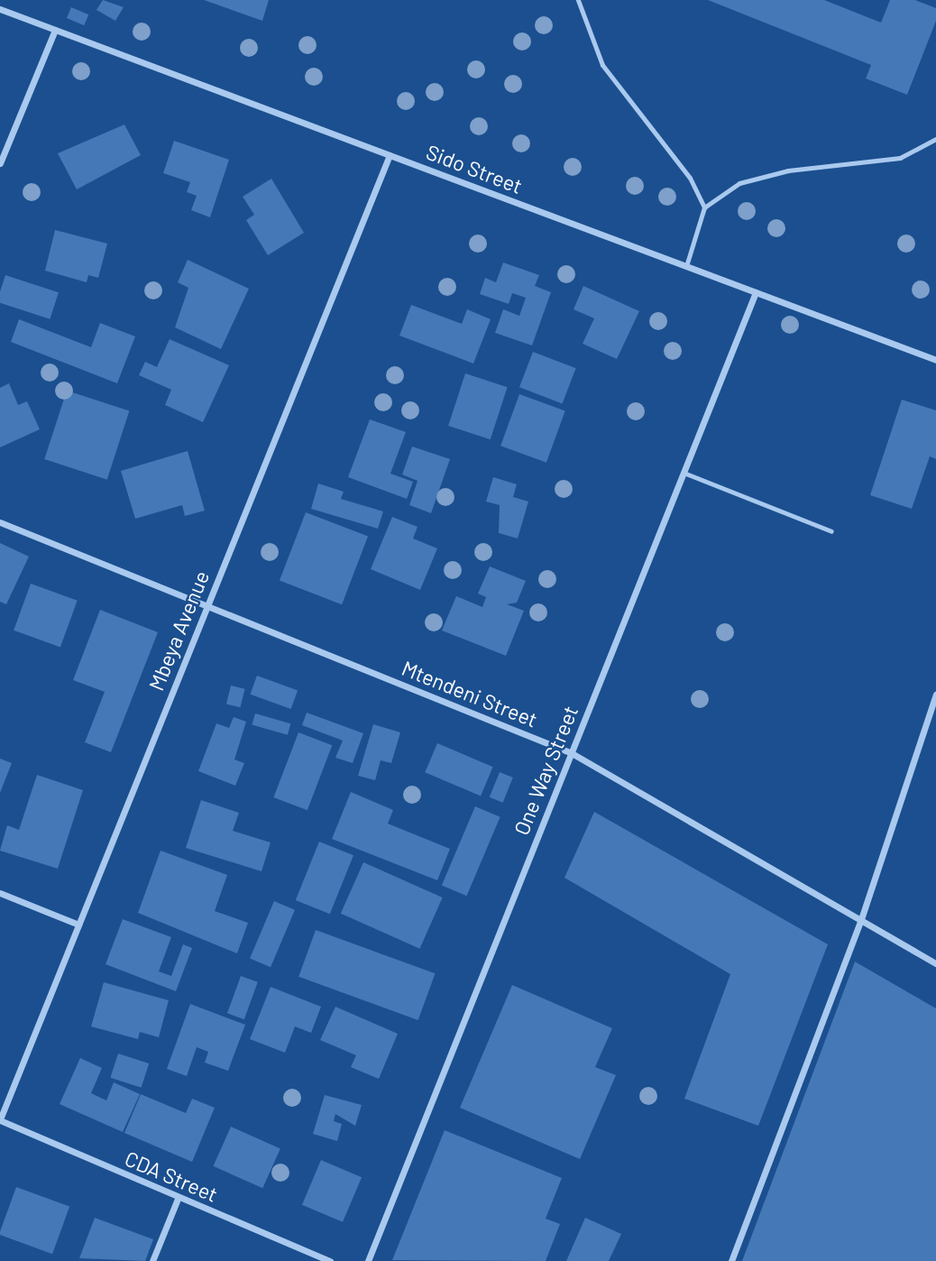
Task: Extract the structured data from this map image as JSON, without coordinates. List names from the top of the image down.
{
  "streets": {
    "street": [
      "Sido Street",
      "Mbeya Avenue",
      "Mtendeni Street",
      "One Way Street",
      "CDA Street"
    ]
  },
  "crossings": [
    ["Sido Street", "Mbeya Avenue"],
    ["Sido Street", "One Way Street"],
    ["Mbeya Avenue", "Mtendeni Street"],
    ["Mbeya Avenue", "CDA Street"],
    ["Mtendeni Street", "One Way Street"]
  ]
}
